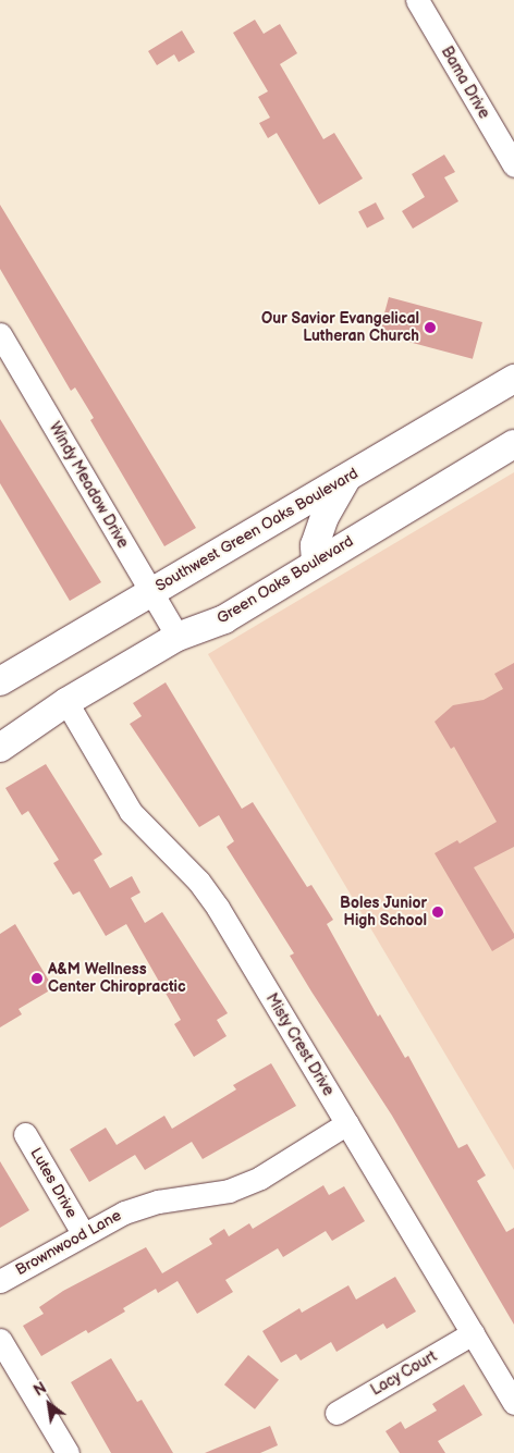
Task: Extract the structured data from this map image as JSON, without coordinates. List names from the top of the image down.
{
  "streets": {
    "main road": ["Southwest Green Oaks Boulevard", "Green Oaks Boulevard"],
    "street": [
      "Bama Drive",
      "Windy Meadow Drive",
      "Misty Crest Drive",
      "Lutes Drive",
      "Brownwood Lane",
      "Lacy Court"
    ]
  },
  "crossings": [
    ["Windy Meadow Drive", "Southwest Green Oaks Boulevard"],
    ["Windy Meadow Drive", "Green Oaks Boulevard"],
    ["Green Oaks Boulevard", "Misty Crest Drive"],
    ["Misty Crest Drive", "Brownwood Lane"],
    ["Misty Crest Drive", "Lacy Court"],
    ["Lutes Drive", "Brownwood Lane"]
  ],
  "places": ["Our Savior Evangelical Lutheran Church", "Boles Junior High School", "A&M Wellness Center Chiropractic"],
  "north": "top left"
}
